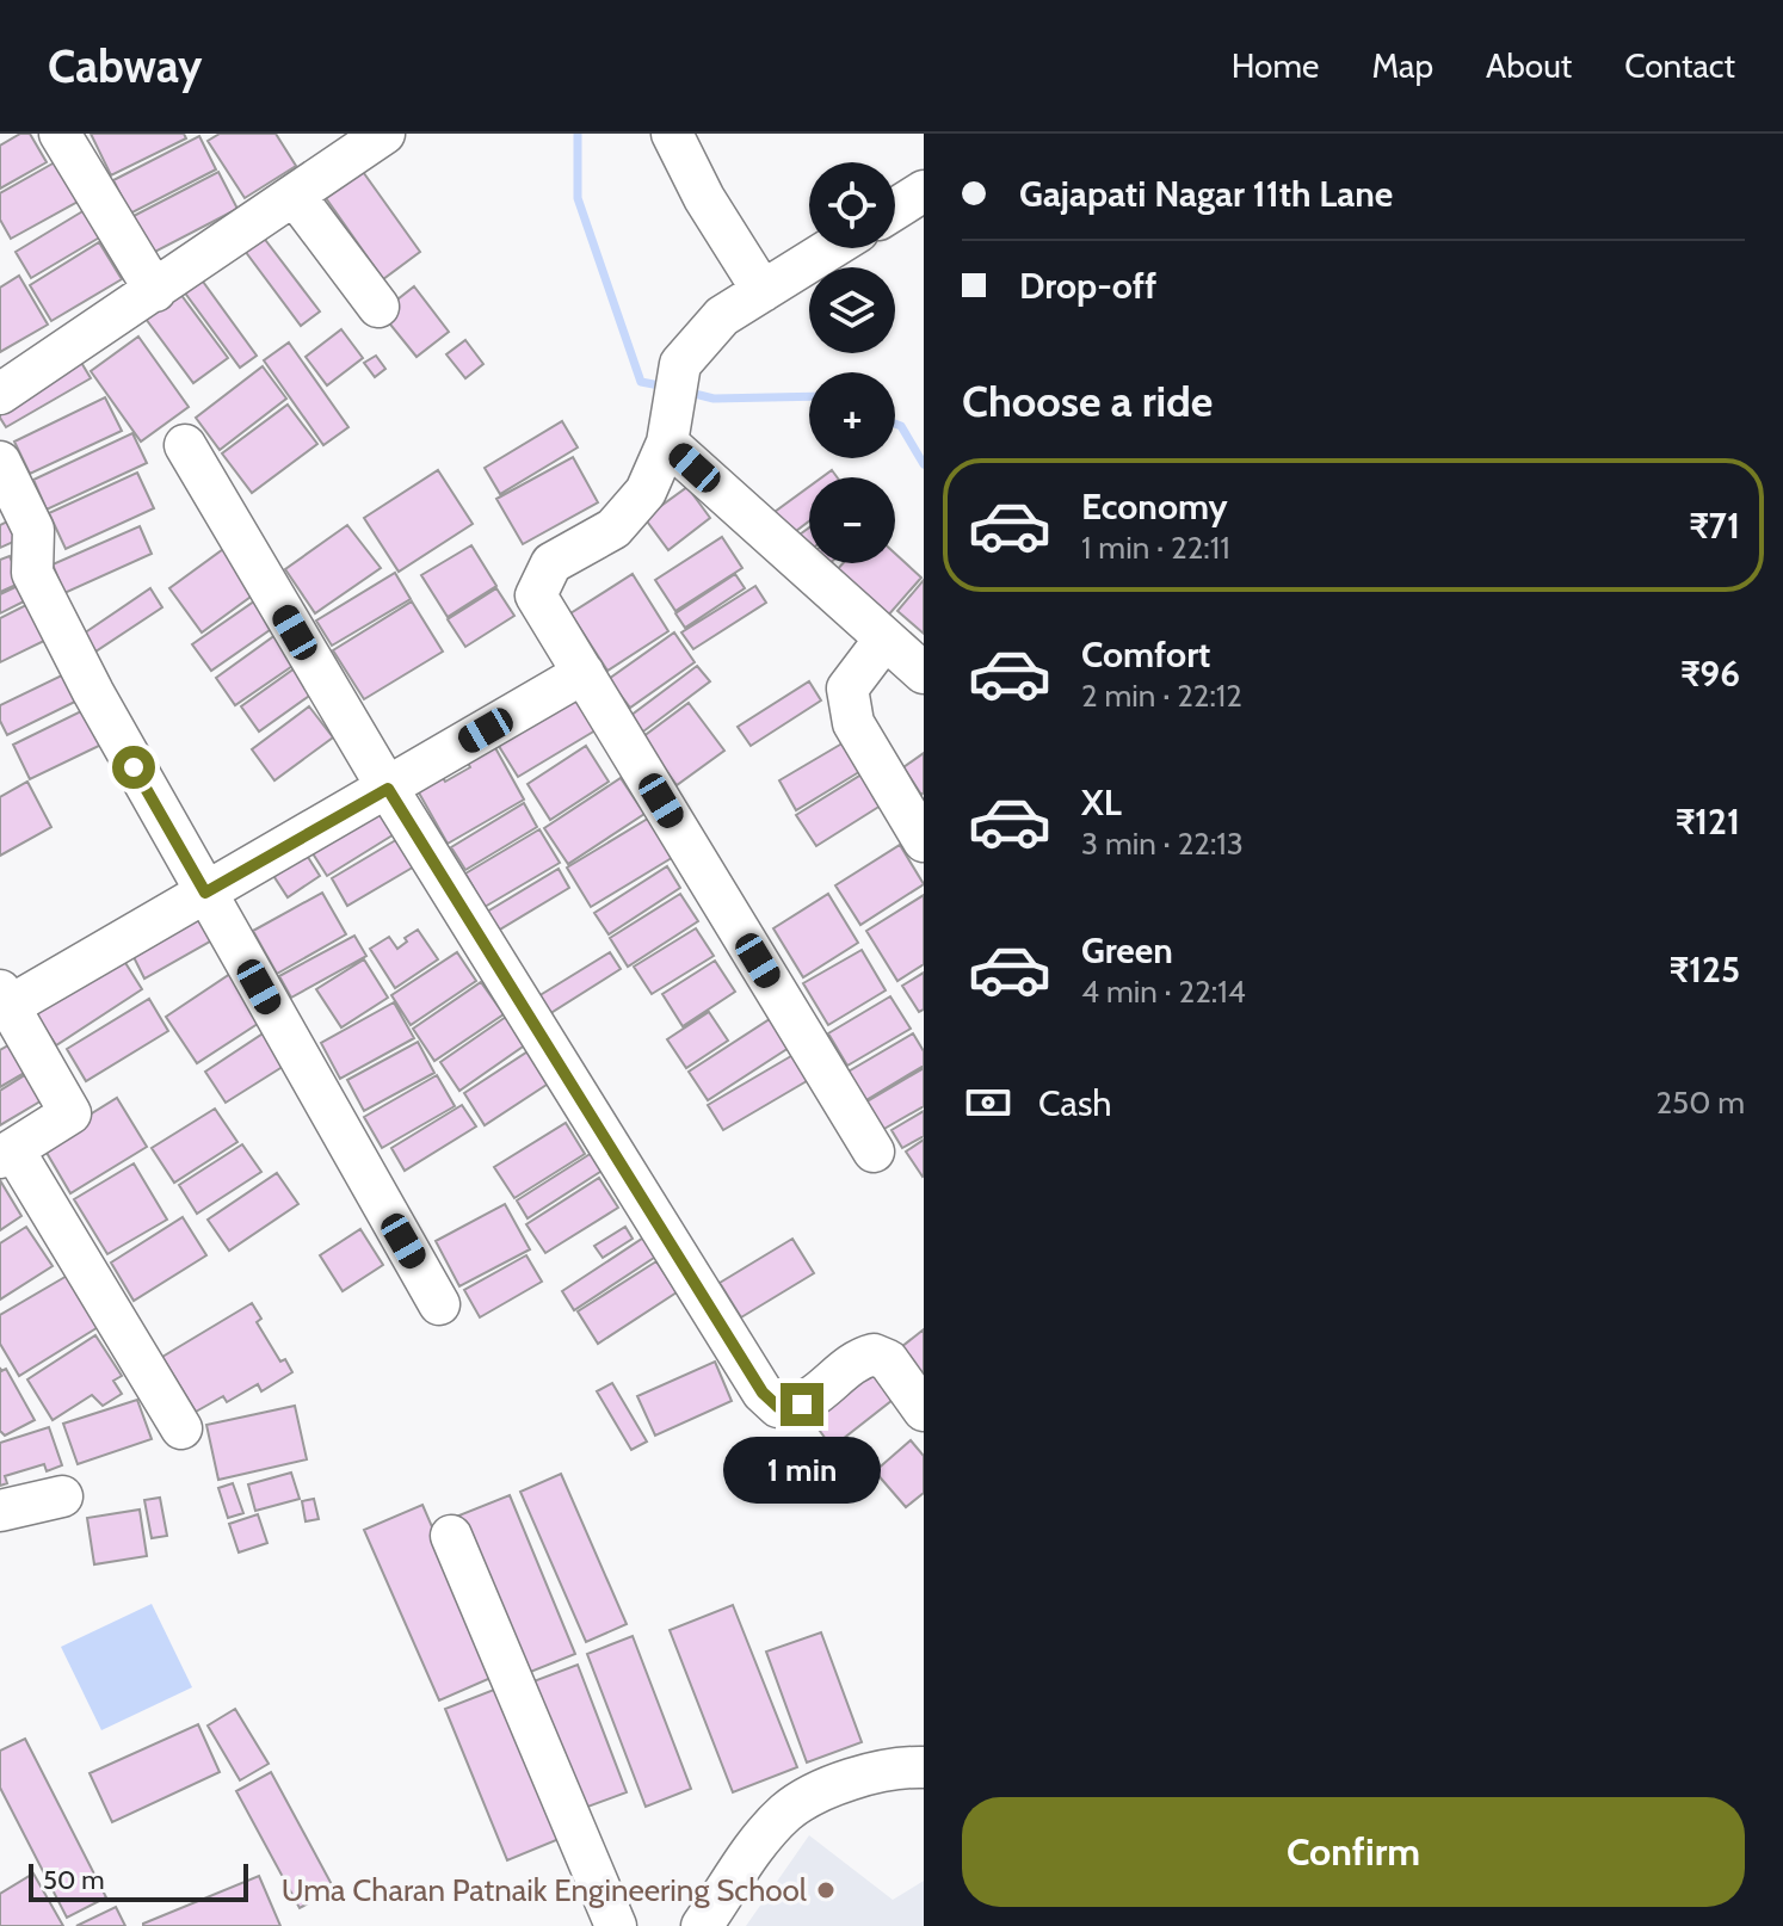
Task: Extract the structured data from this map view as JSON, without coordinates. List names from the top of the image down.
{
  "places": ["Uma Charan Patnaik Engineering School"],
  "scale_bar": "50 m",
  "page": {
    "header": "Cabway",
    "nav": [
      "Home",
      "Map",
      "About",
      "Contact"
    ],
    "banner": ["Gajapati Nagar 11th Lane", "Drop-off"],
    "map_buttons": ["+", "−"],
    "heading": "Choose a ride",
    "list": [
      {
        "name": "Economy",
        "note": "1 min · 22:11",
        "value": "₹71"
      },
      {
        "name": "Comfort",
        "note": "2 min · 22:12",
        "value": "₹96"
      },
      {
        "name": "XL",
        "note": "3 min · 22:13",
        "value": "₹121"
      },
      {
        "name": "Green",
        "note": "4 min · 22:14",
        "value": "₹125"
      }
    ],
    "pay": ["Cash", "250 m"],
    "bubble": "1 min",
    "buttons": "Confirm",
    "scale": "50 m"
  }
}
